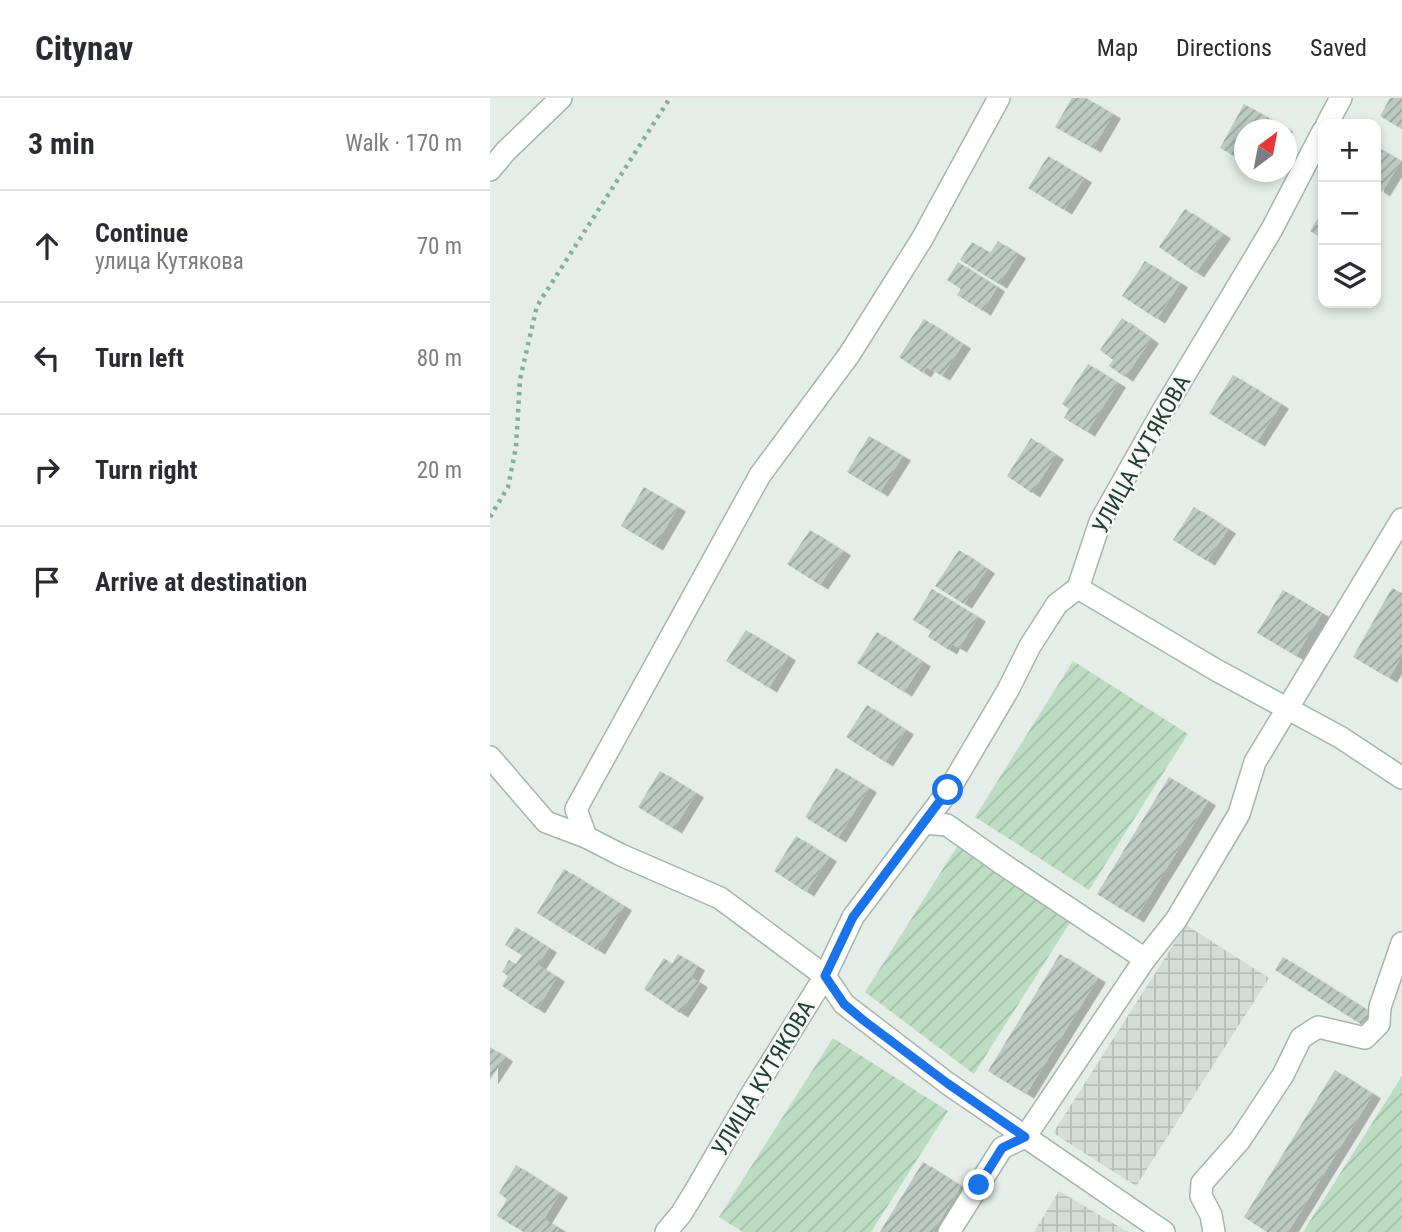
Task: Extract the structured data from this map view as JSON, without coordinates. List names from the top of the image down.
{
  "streets": {
    "street": ["УЛИЦА КУТЯКОВА"]
  },
  "north": "top right",
  "page": {
    "header": "Citynav",
    "nav": ["Map", "Directions", "Saved"],
    "heading": ["3 min", "Walk · 170 m"],
    "map_buttons": ["+", "−"],
    "list": [
      ["Continue", "улица Кутякова", "70 m"],
      ["Turn left", "80 m"],
      ["Turn right", "20 m"],
      "Arrive at destination"
    ]
  }
}
